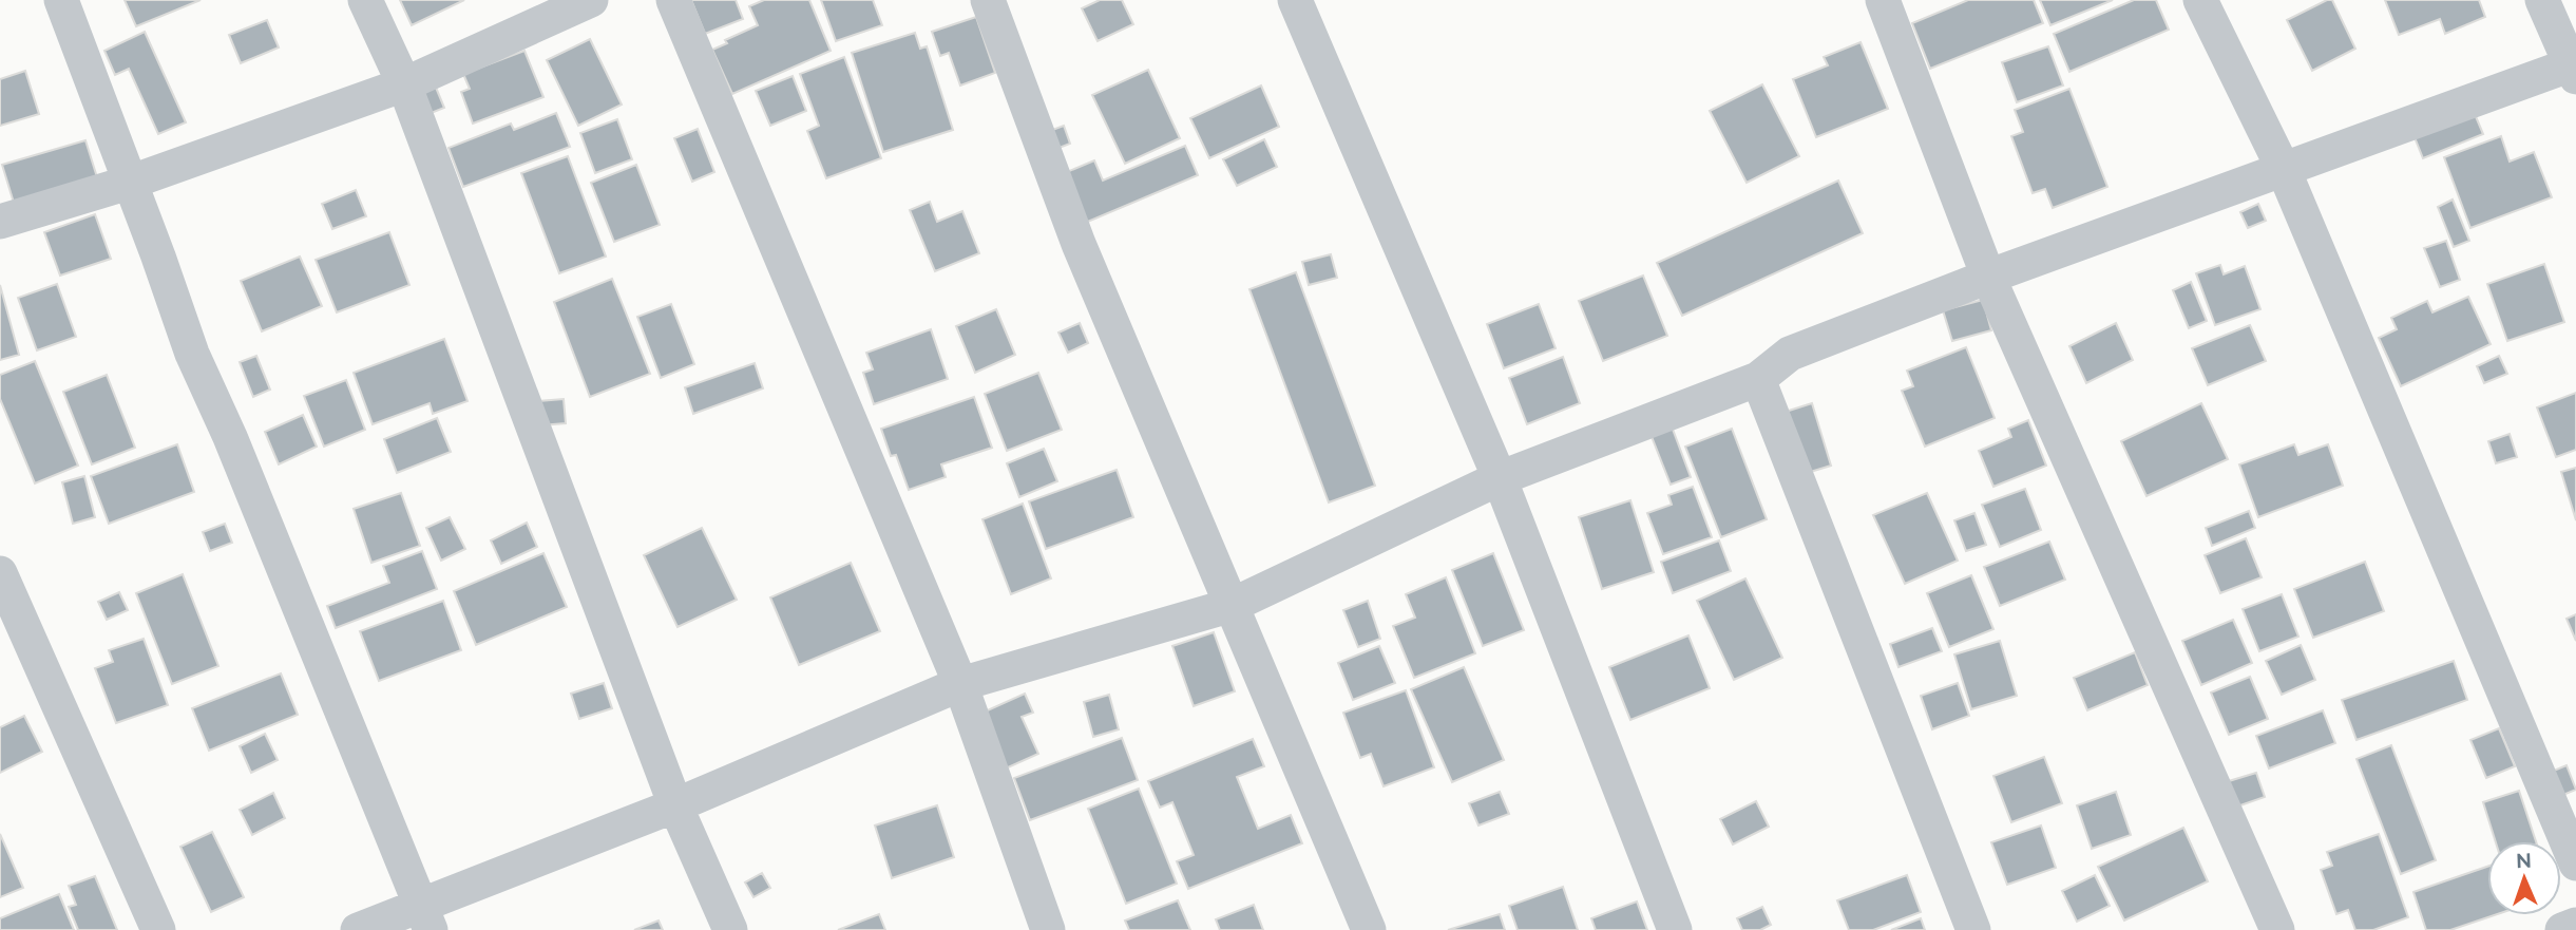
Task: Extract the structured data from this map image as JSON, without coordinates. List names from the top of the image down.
{
  "north": "top"
}
